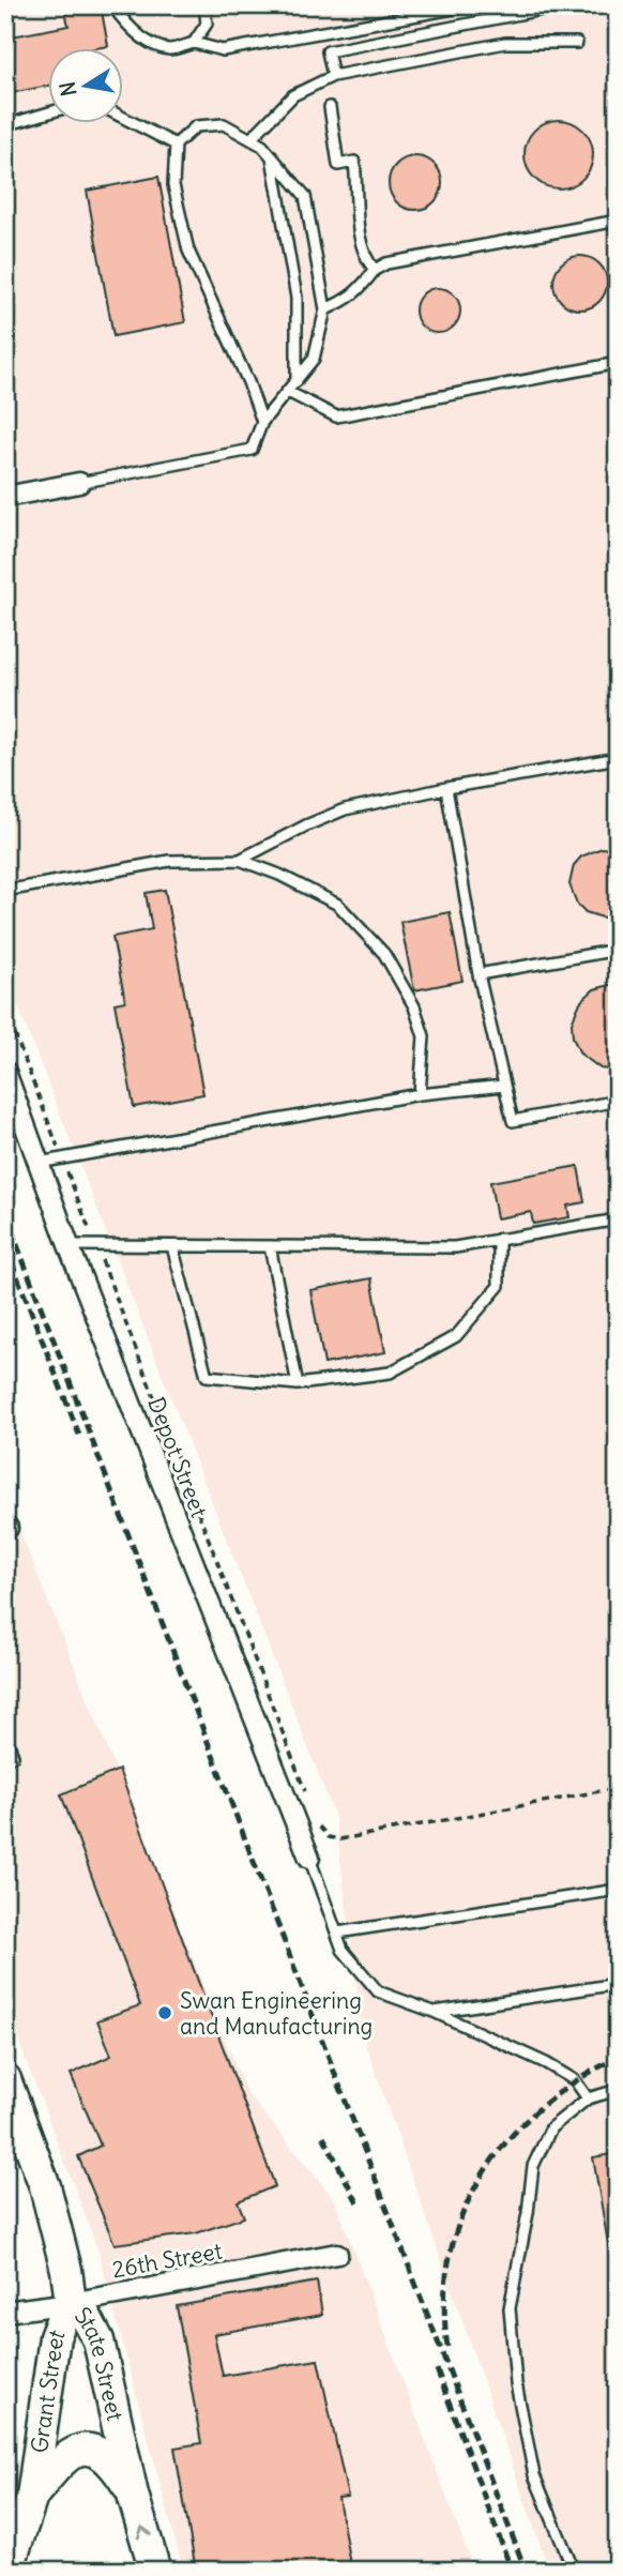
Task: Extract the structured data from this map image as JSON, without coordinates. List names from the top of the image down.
{
  "streets": {
    "main road": ["State Street", "Grant Street"],
    "street": ["Depot Street", "26th Street"]
  },
  "crossings": [
    ["26th Street", "State Street"],
    ["26th Street", "Grant Street"],
    ["State Street", "Grant Street"]
  ],
  "places": ["Swan Engineering and Manufacturing"],
  "north": "left"
}
